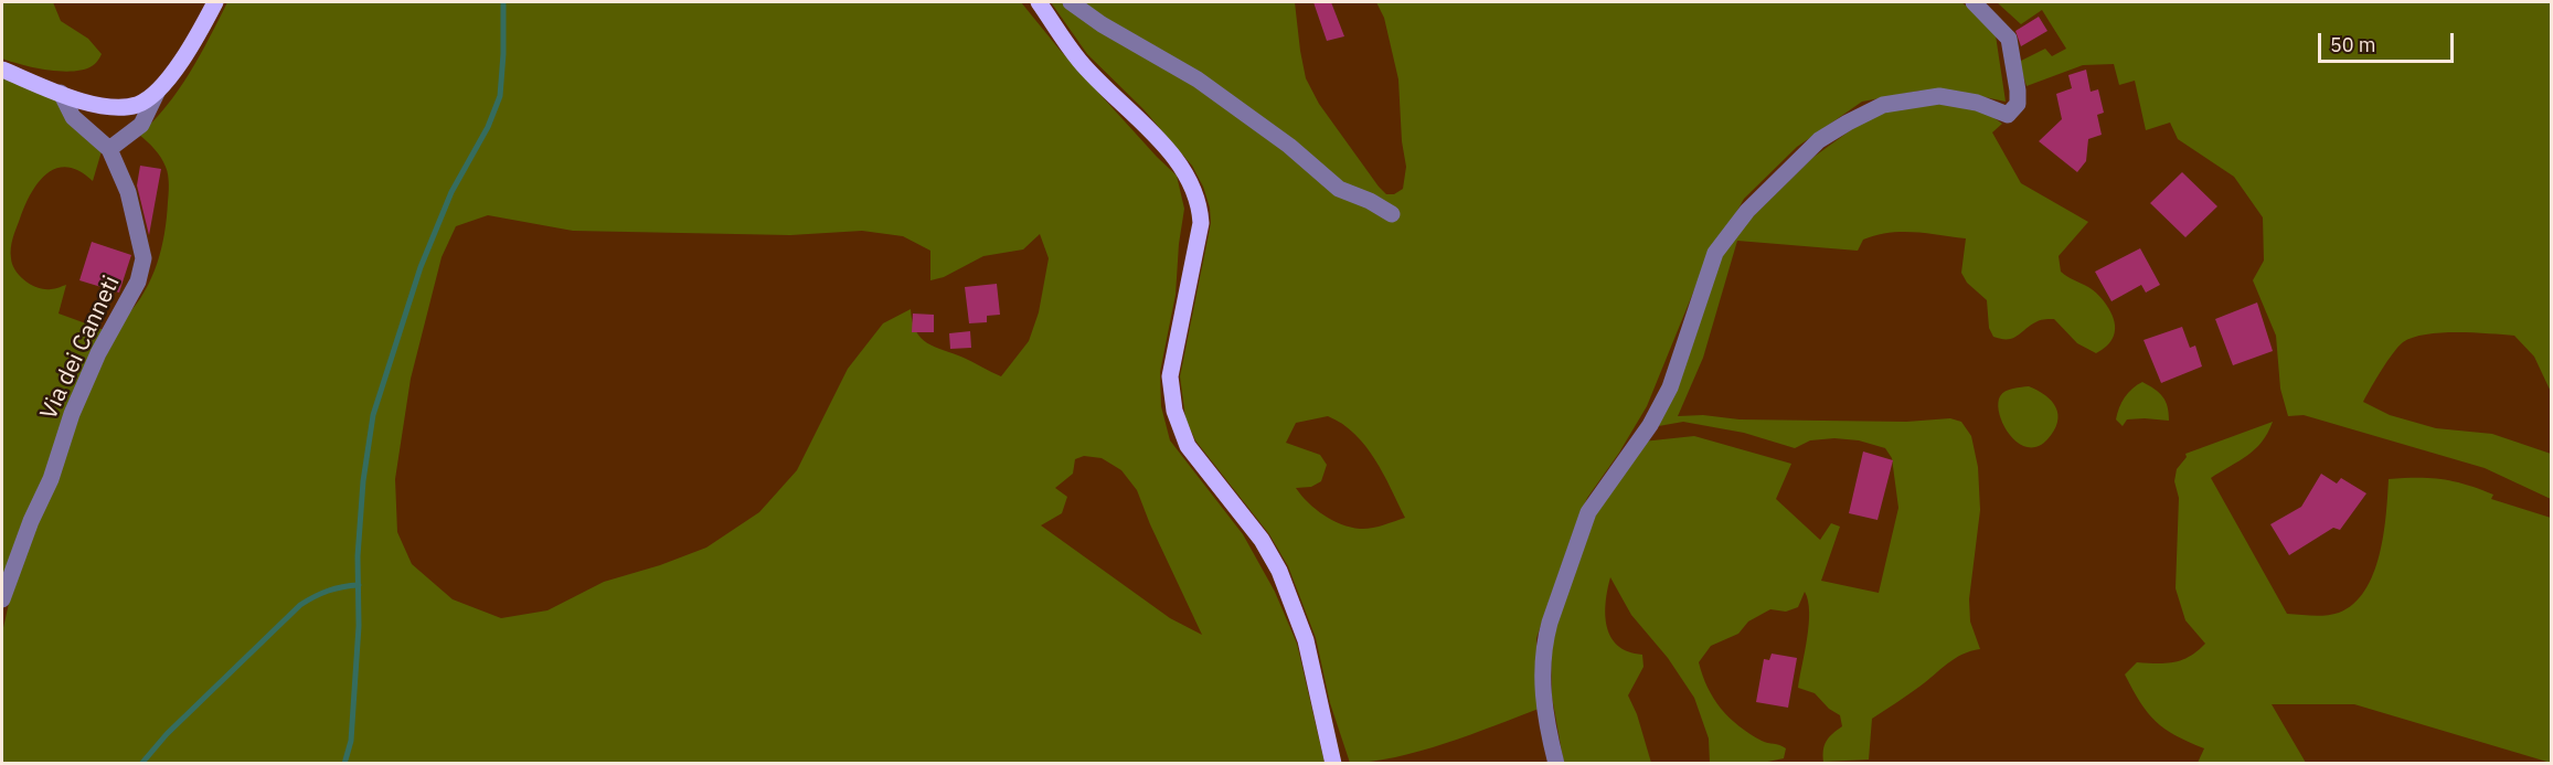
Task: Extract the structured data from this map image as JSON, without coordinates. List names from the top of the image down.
{
  "streets": {
    "street": ["Via dei Canneti"]
  },
  "scale_bar": "50 m"
}
